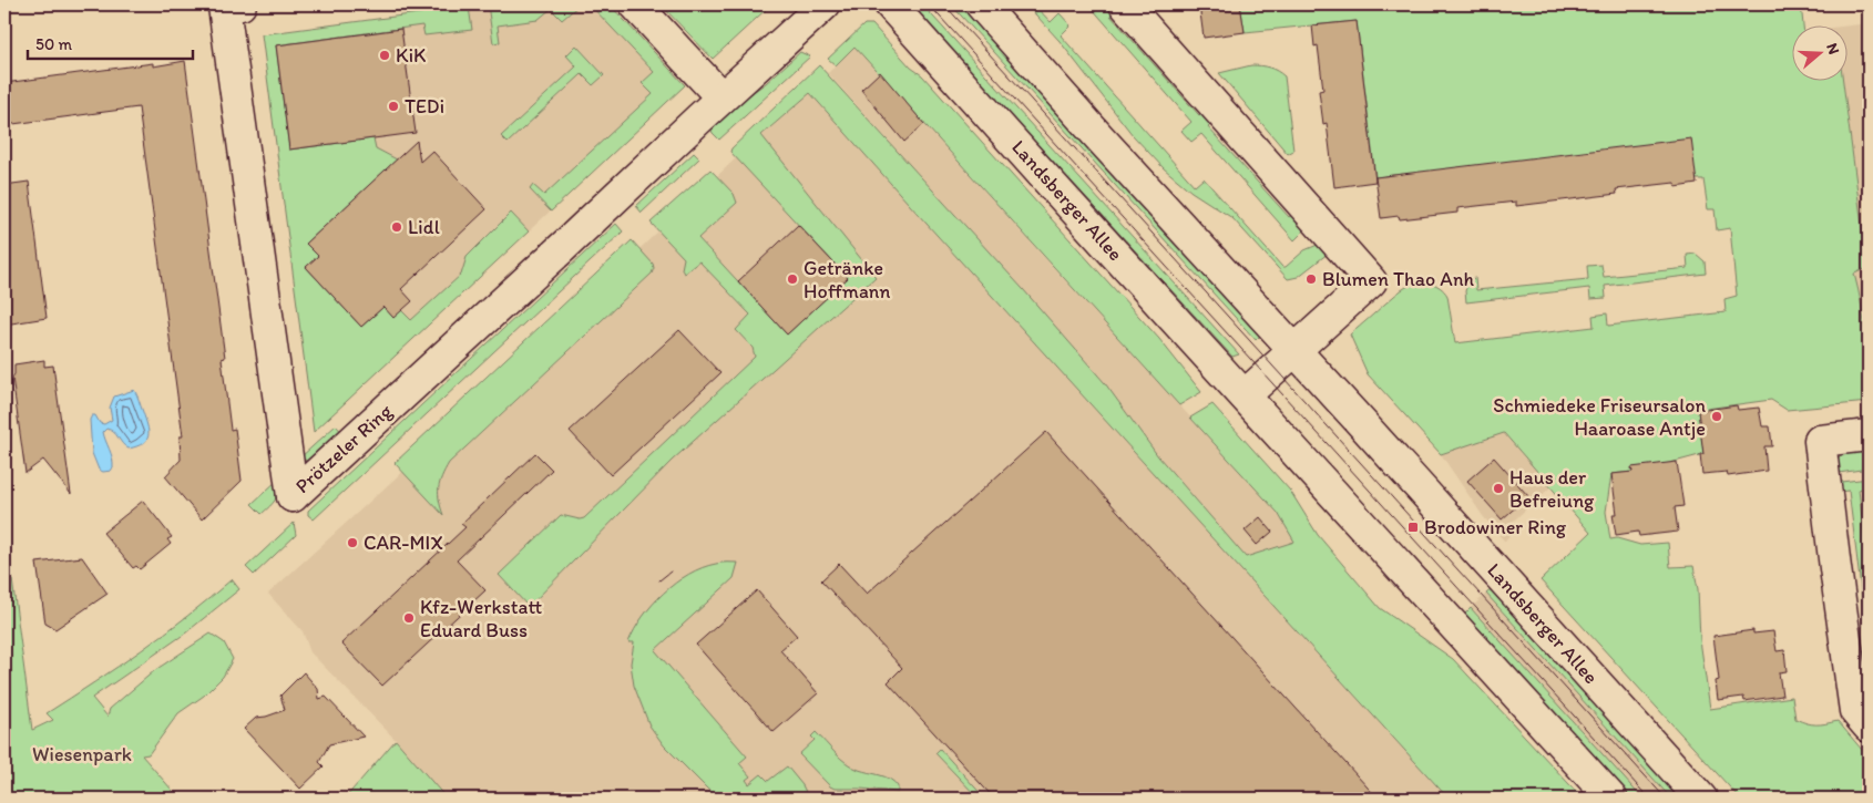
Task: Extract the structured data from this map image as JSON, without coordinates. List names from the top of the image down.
{
  "streets": {
    "street": ["Landsberger Allee", "Prötzeler Ring"]
  },
  "parks": ["Wiesenpark"],
  "places": {
    "other": [
      "KiK",
      "TEDi",
      "Lidl",
      "Getränke Hoffmann",
      "Blumen Thao Anh",
      "Schmiedeke Friseursalon Haaroase Antje",
      "Haus der Befreiung",
      "CAR-MIX",
      "Kfz-Werkstatt Eduard Buss"
    ],
    "transit": ["Brodowiner Ring"]
  },
  "scale_bar": "50 m",
  "north": "right"
}
